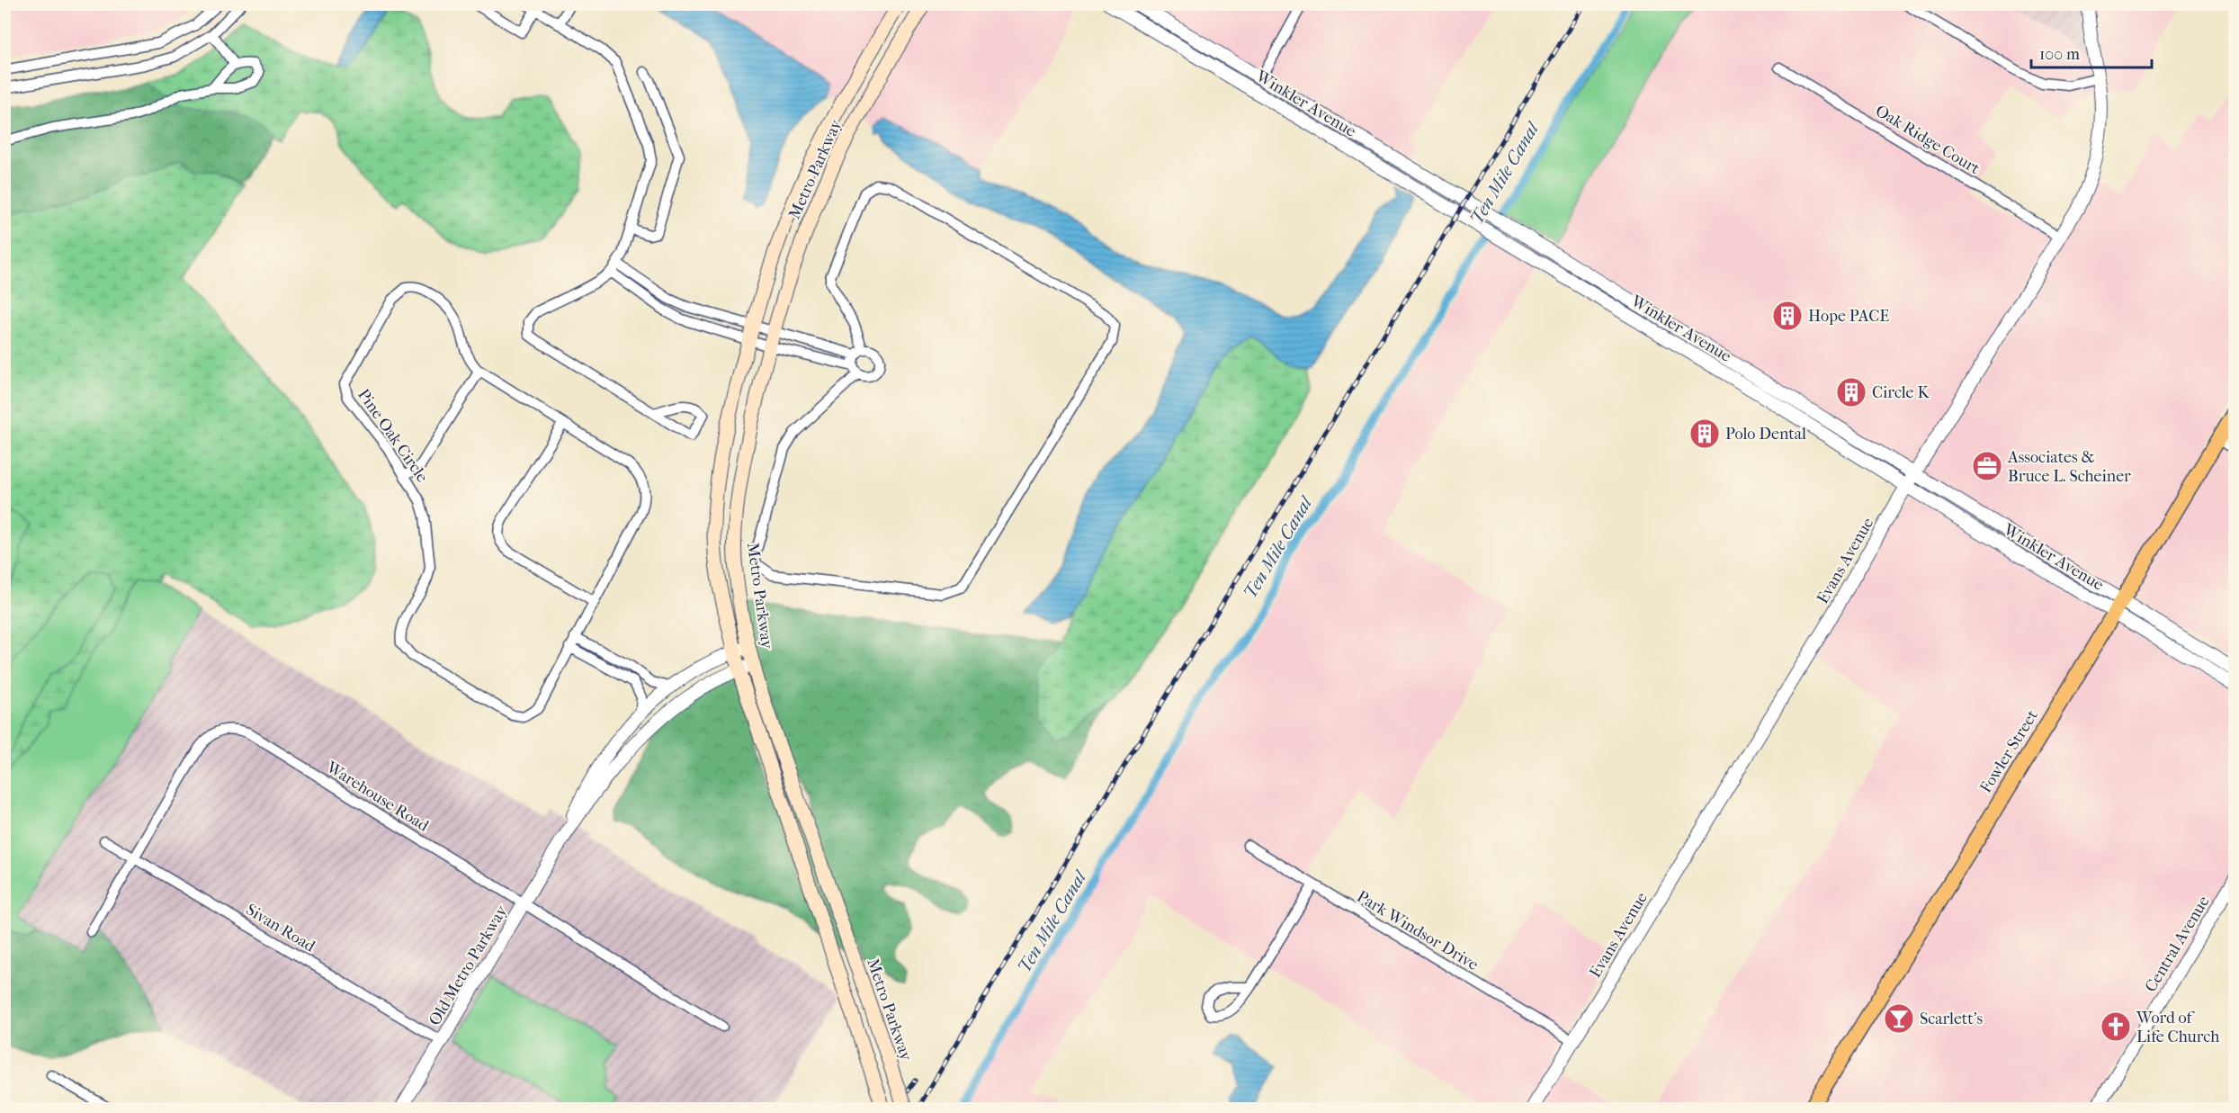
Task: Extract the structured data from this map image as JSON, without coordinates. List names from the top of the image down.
{
  "streets": {
    "main road": ["Metro Parkway", "Fowler Street"],
    "street": [
      "Winkler Avenue",
      "Oak Ridge Court",
      "Pine Oak Circle",
      "Evans Avenue",
      "Warehouse Road",
      "Sivan Road",
      "Park Windsor Drive",
      "Central Avenue",
      "Old Metro Parkway"
    ]
  },
  "crossings": [
    ["Winkler Avenue", "Evans Avenue"],
    ["Winkler Avenue", "Fowler Street"],
    ["Oak Ridge Court", "Evans Avenue"],
    ["Metro Parkway", "Old Metro Parkway"],
    ["Evans Avenue", "Park Windsor Drive"],
    ["Warehouse Road", "Sivan Road"],
    ["Warehouse Road", "Old Metro Parkway"],
    ["Sivan Road", "Old Metro Parkway"]
  ],
  "water": ["Ten Mile Canal"],
  "places": {
    "building": ["Hope PACE", "Circle K", "Polo Dental"],
    "office": ["Associates & Bruce L. Scheiner"],
    "bar": ["Scarlett's"],
    "church": ["Word of Life Church"]
  },
  "scale_bar": "100 m"
}
